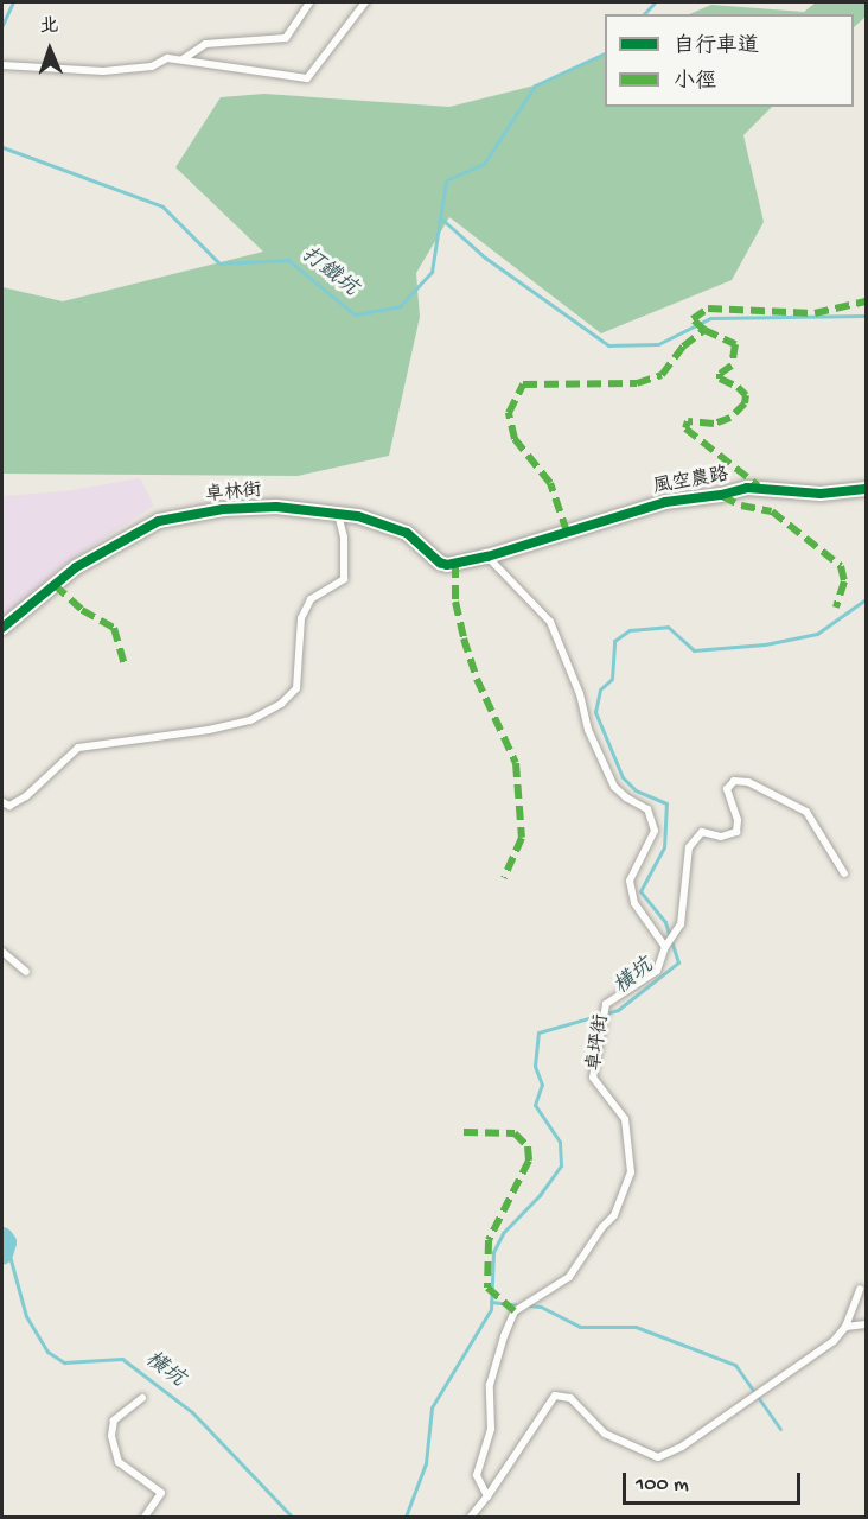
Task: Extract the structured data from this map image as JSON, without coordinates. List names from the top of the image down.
{
  "streets": {
    "street": ["風空農路", "卓林街"],
    "lane": ["卓坪街"]
  },
  "crossings": [
    ["風空農路", "卓林街"]
  ],
  "water": ["打鐵坑", "橫坑"],
  "legend": ["自行車道", "小徑"],
  "scale_bar": "100 m",
  "north": "top"
}
